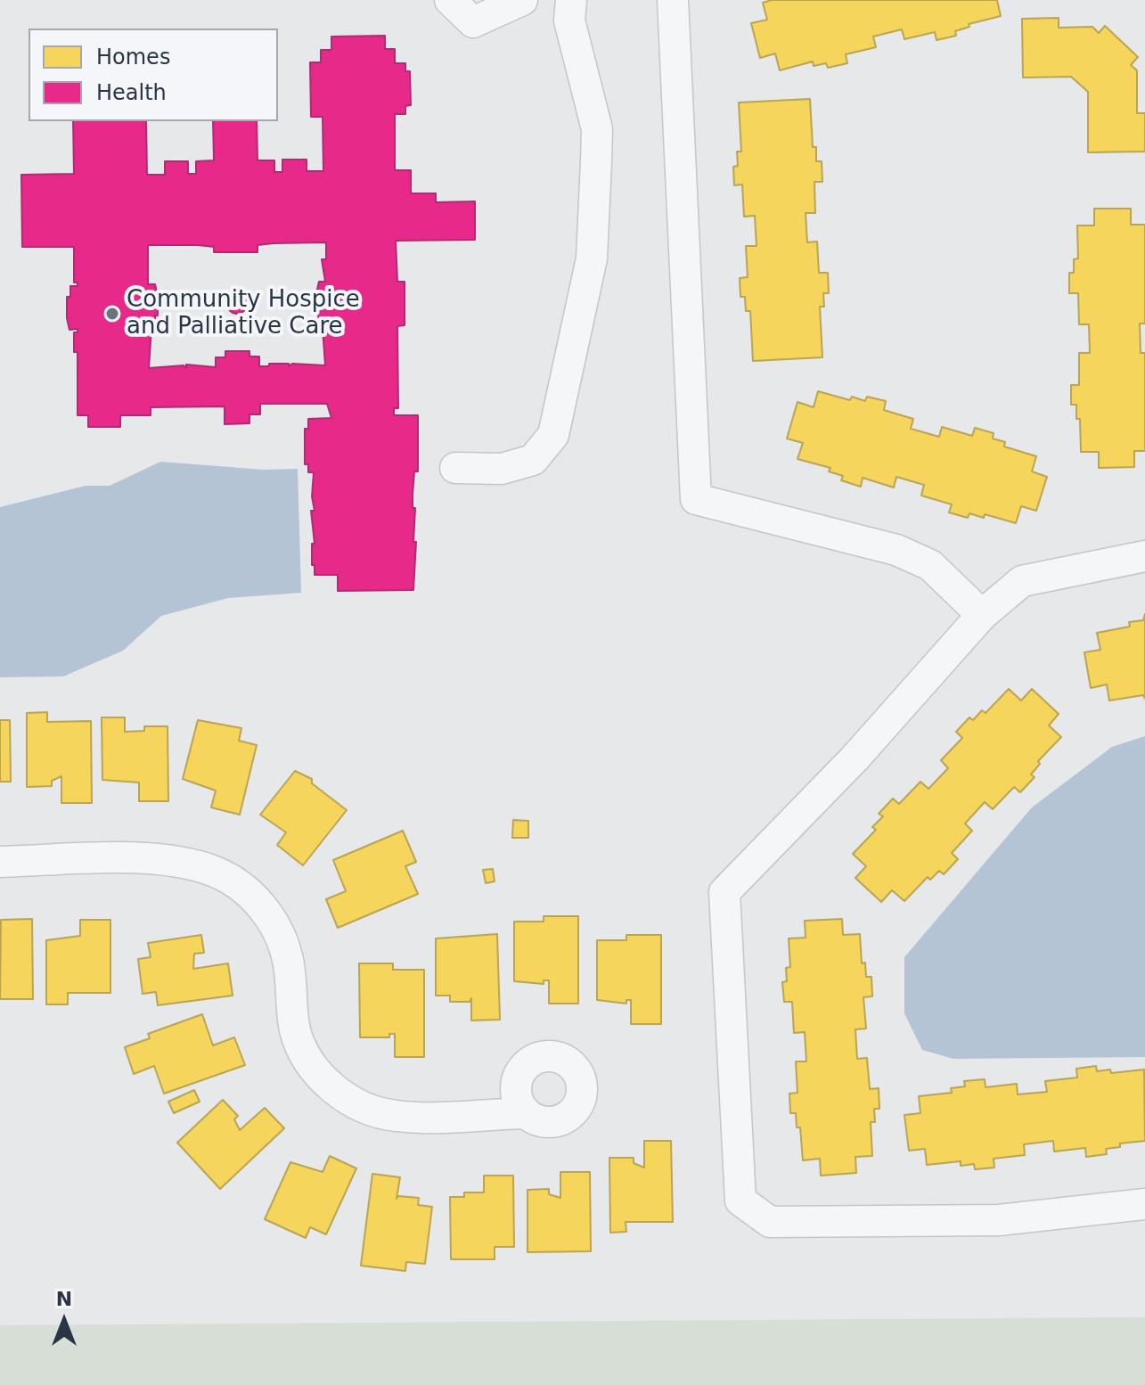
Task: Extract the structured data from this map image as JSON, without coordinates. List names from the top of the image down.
{
  "places": ["Community Hospice and Palliative Care"],
  "legend": ["Homes", "Health"],
  "north": "top"
}
